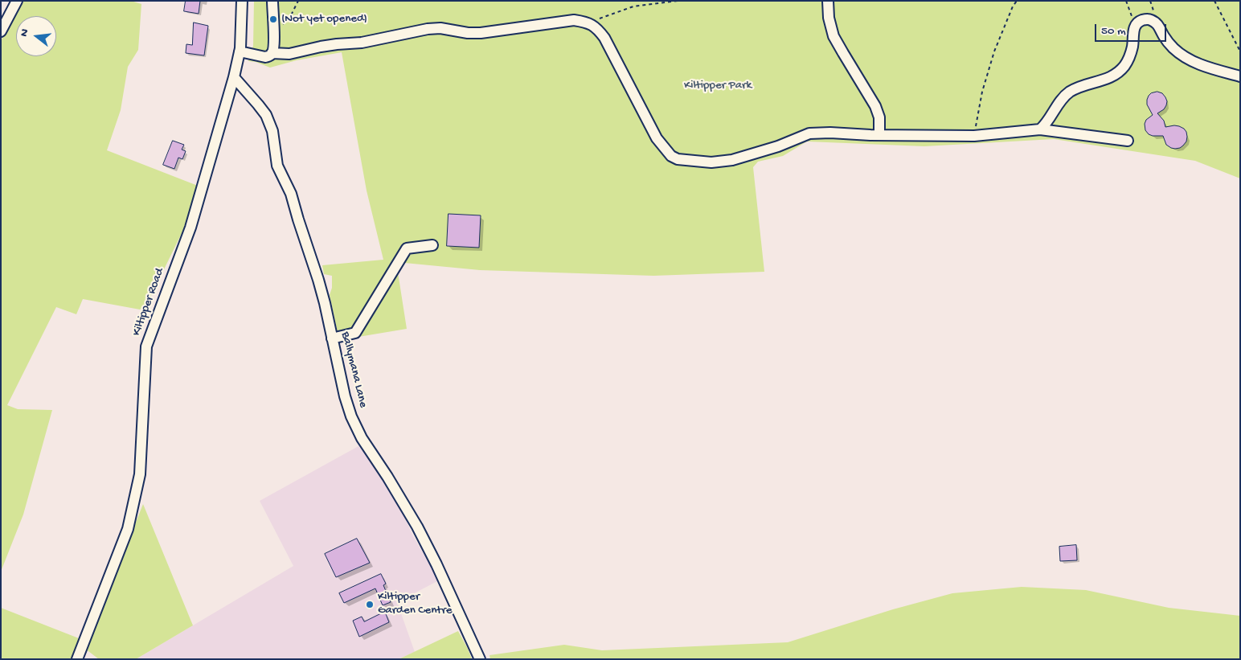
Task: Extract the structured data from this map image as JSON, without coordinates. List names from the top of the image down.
{
  "streets": {
    "street": ["Kiltipper Road", "Ballymana Lane"]
  },
  "crossings": [
    ["Kiltipper Road", "Ballymana Lane"]
  ],
  "parks": ["Kiltipper Park"],
  "places": ["(Not yet opened)", "Kiltipper Garden Centre"],
  "scale_bar": "50 m",
  "north": "left"
}
